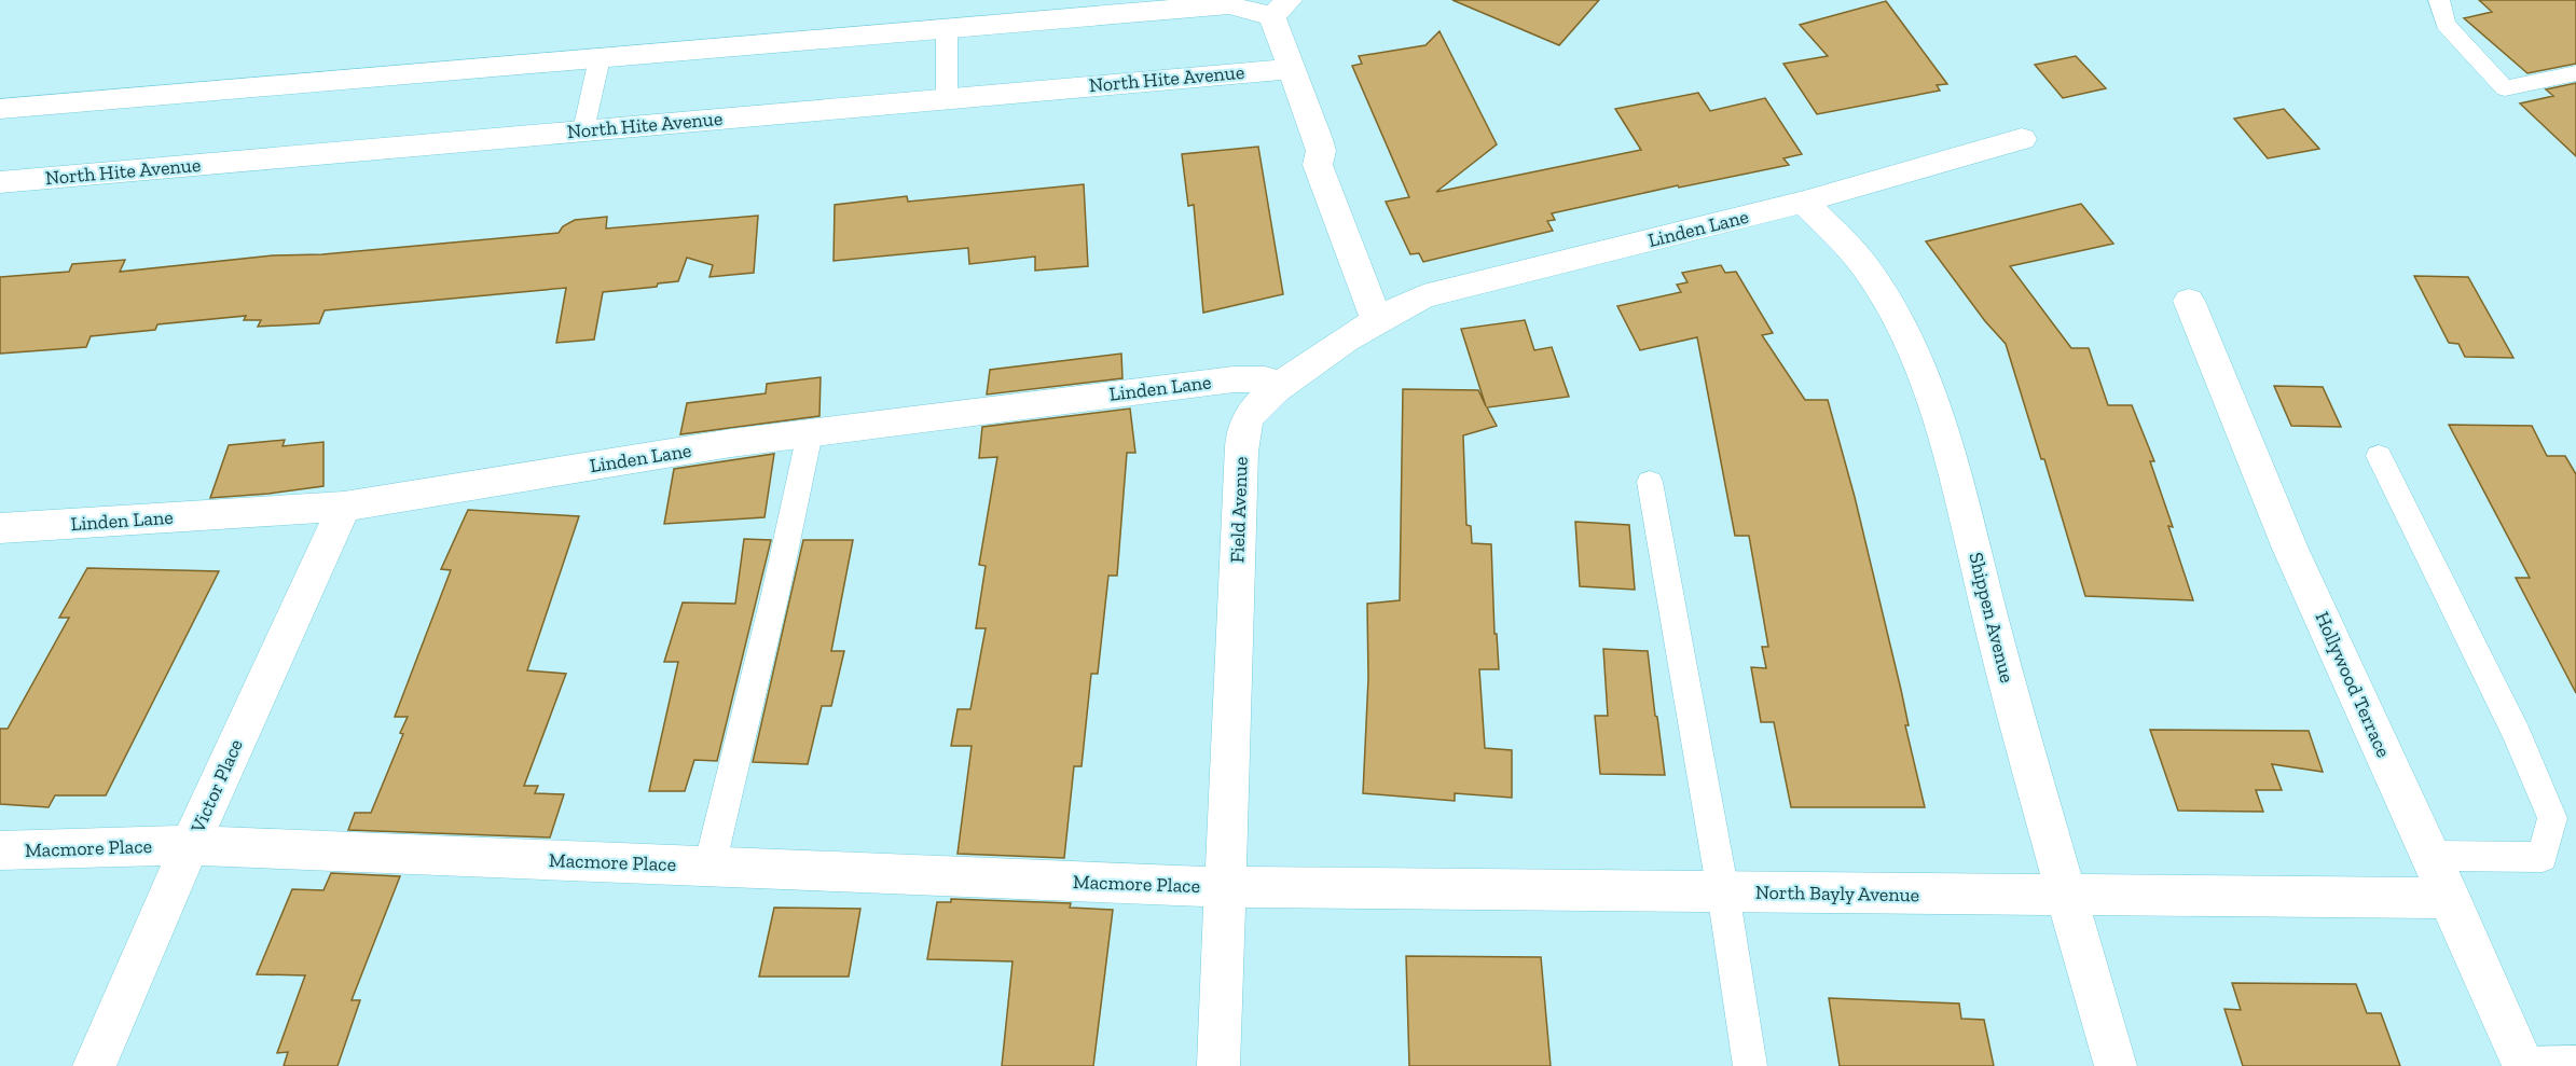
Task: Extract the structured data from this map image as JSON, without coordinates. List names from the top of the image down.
{
  "streets": {
    "street": [
      "North Hite Avenue",
      "Linden Lane",
      "Field Avenue",
      "Shippen Avenue",
      "Hollywood Terrace",
      "Victor Place",
      "Macmore Place",
      "North Bayly Avenue"
    ]
  },
  "crossings": [
    ["Linden Lane", "Field Avenue"],
    ["Linden Lane", "Shippen Avenue"],
    ["Linden Lane", "Victor Place"],
    ["Field Avenue", "Macmore Place"],
    ["Field Avenue", "North Bayly Avenue"],
    ["Shippen Avenue", "North Bayly Avenue"],
    ["Hollywood Terrace", "North Bayly Avenue"],
    ["Victor Place", "Macmore Place"],
    ["Macmore Place", "North Bayly Avenue"]
  ]
}
